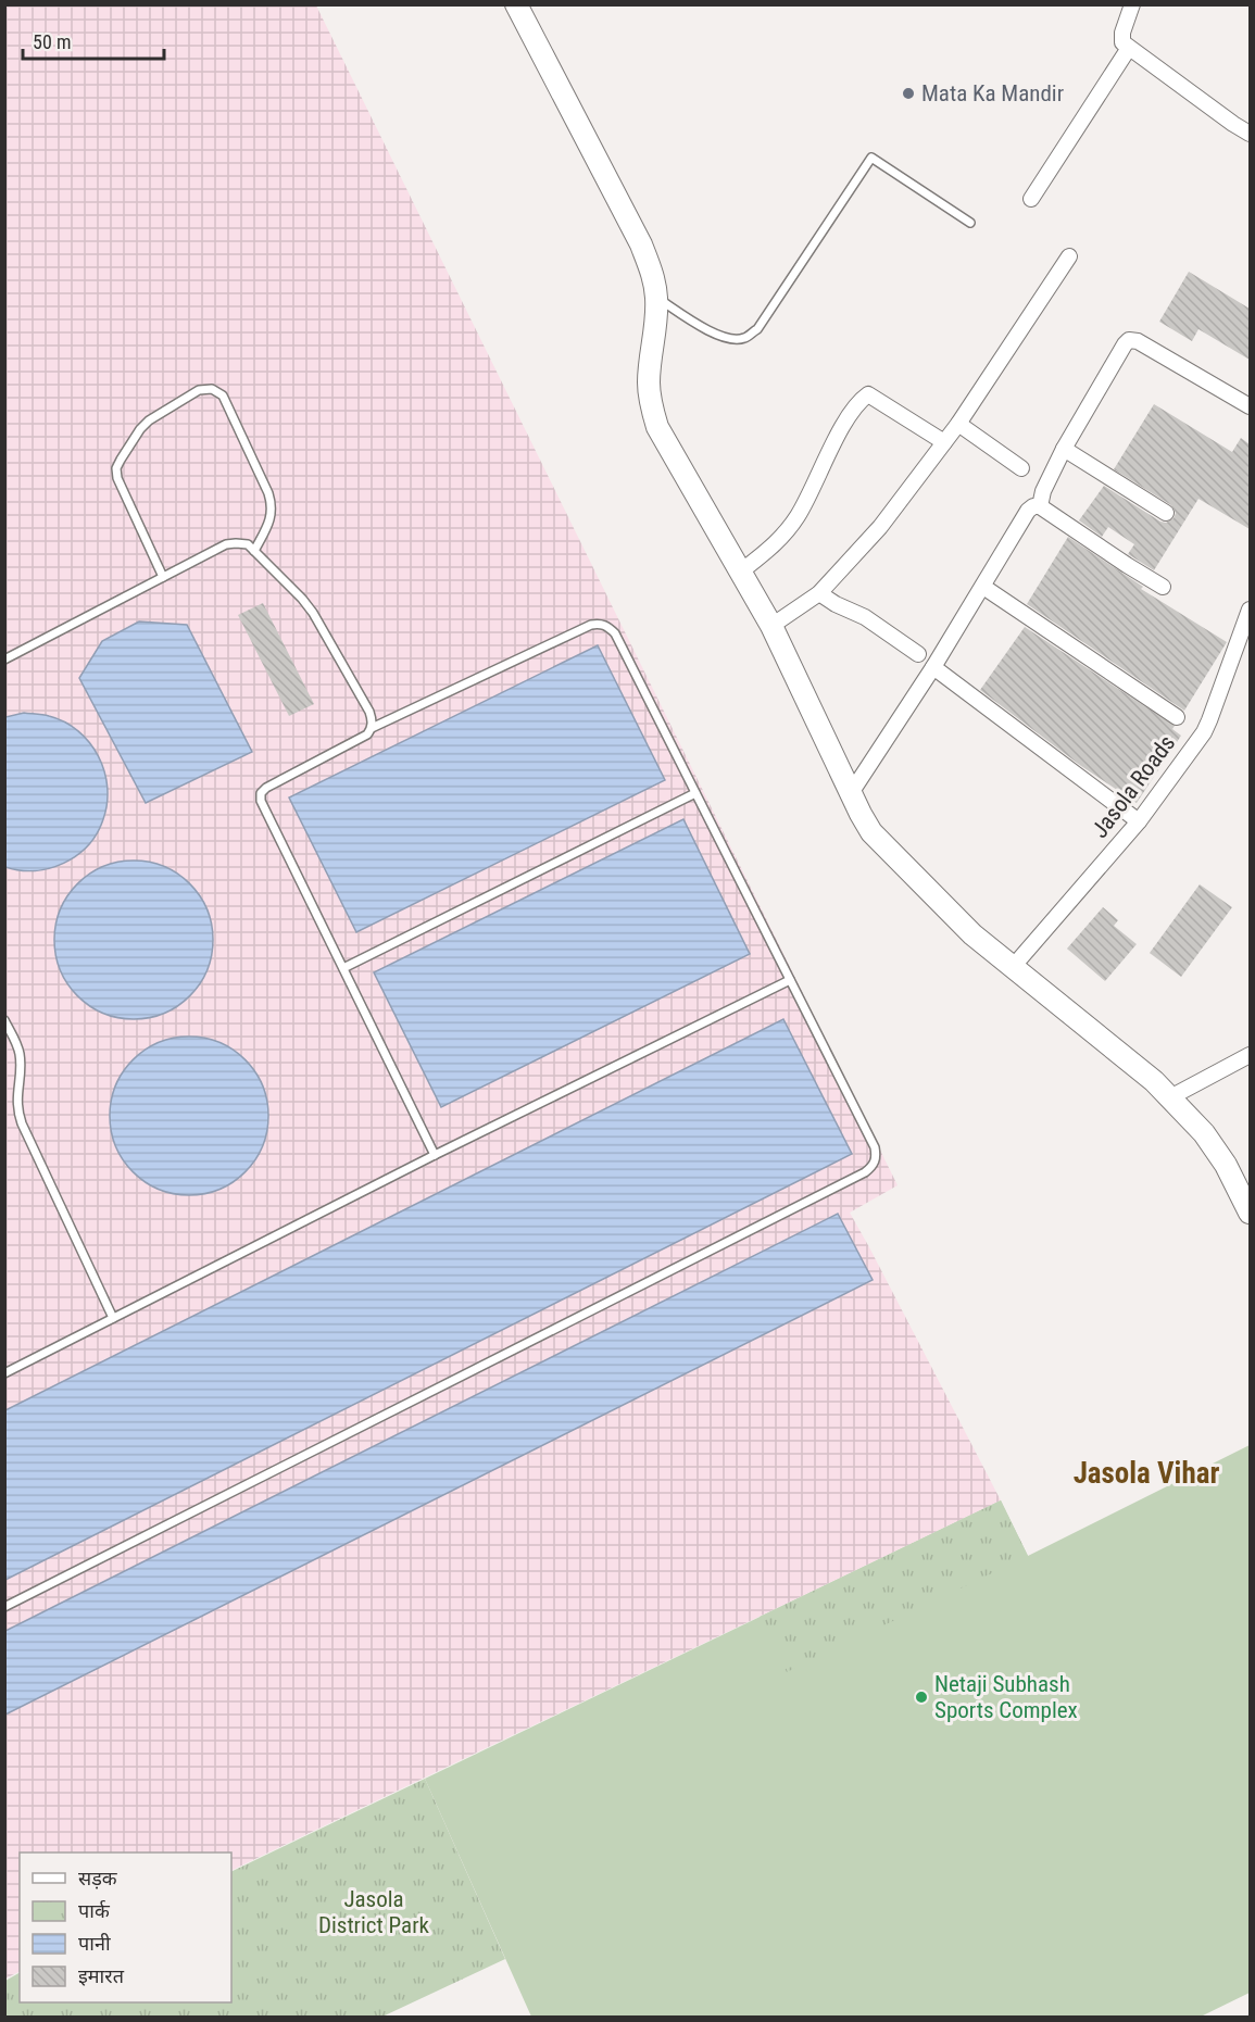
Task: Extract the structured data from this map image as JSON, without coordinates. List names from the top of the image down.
{
  "streets": {
    "street": ["Jasola Roads"]
  },
  "districts": ["Jasola Vihar"],
  "parks": ["Jasola District Park"],
  "places": ["Mata Ka Mandir", "Netaji Subhash Sports Complex"],
  "legend": [
    "सड़क",
    "पार्क",
    "पानी",
    "इमारत"
  ],
  "scale_bar": "50 m"
}
